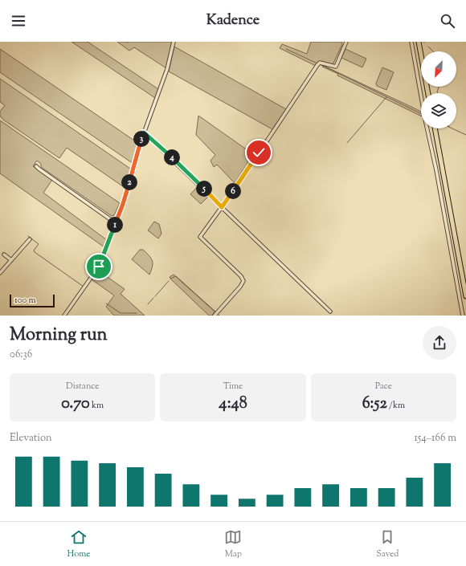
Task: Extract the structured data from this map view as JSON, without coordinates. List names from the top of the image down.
{
  "scale_bar": "100 m",
  "north": "bottom left",
  "page": {
    "header": "Kadence",
    "pins": [
      "3",
      "4",
      "2",
      "5",
      "6",
      "1"
    ],
    "scale": "100 m",
    "heading": ["Morning run", "06:36"],
    "stats": [
      ["Distance", "0.70 km"],
      ["Time", "4:48"],
      ["Pace", "6:52 /km"]
    ],
    "chart": ["Elevation", "154–166 m"],
    "tabs": ["Home", "Map", "Saved"]
  }
}
